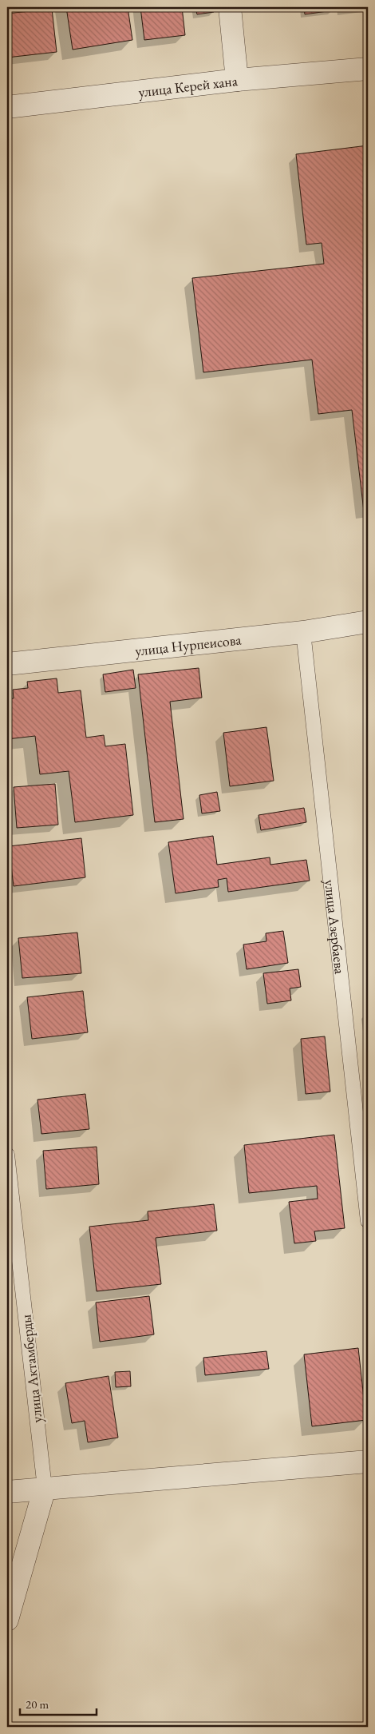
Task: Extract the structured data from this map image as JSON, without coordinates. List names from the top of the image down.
{
  "streets": {
    "street": ["улица Керей хана", "улица Нурпеисова"],
    "lane": ["улица Азербаева", "улица Актамберды"]
  },
  "crossings": [
    ["улица Нурпеисова", "улица Азербаева"]
  ],
  "scale_bar": "20 m"
}
